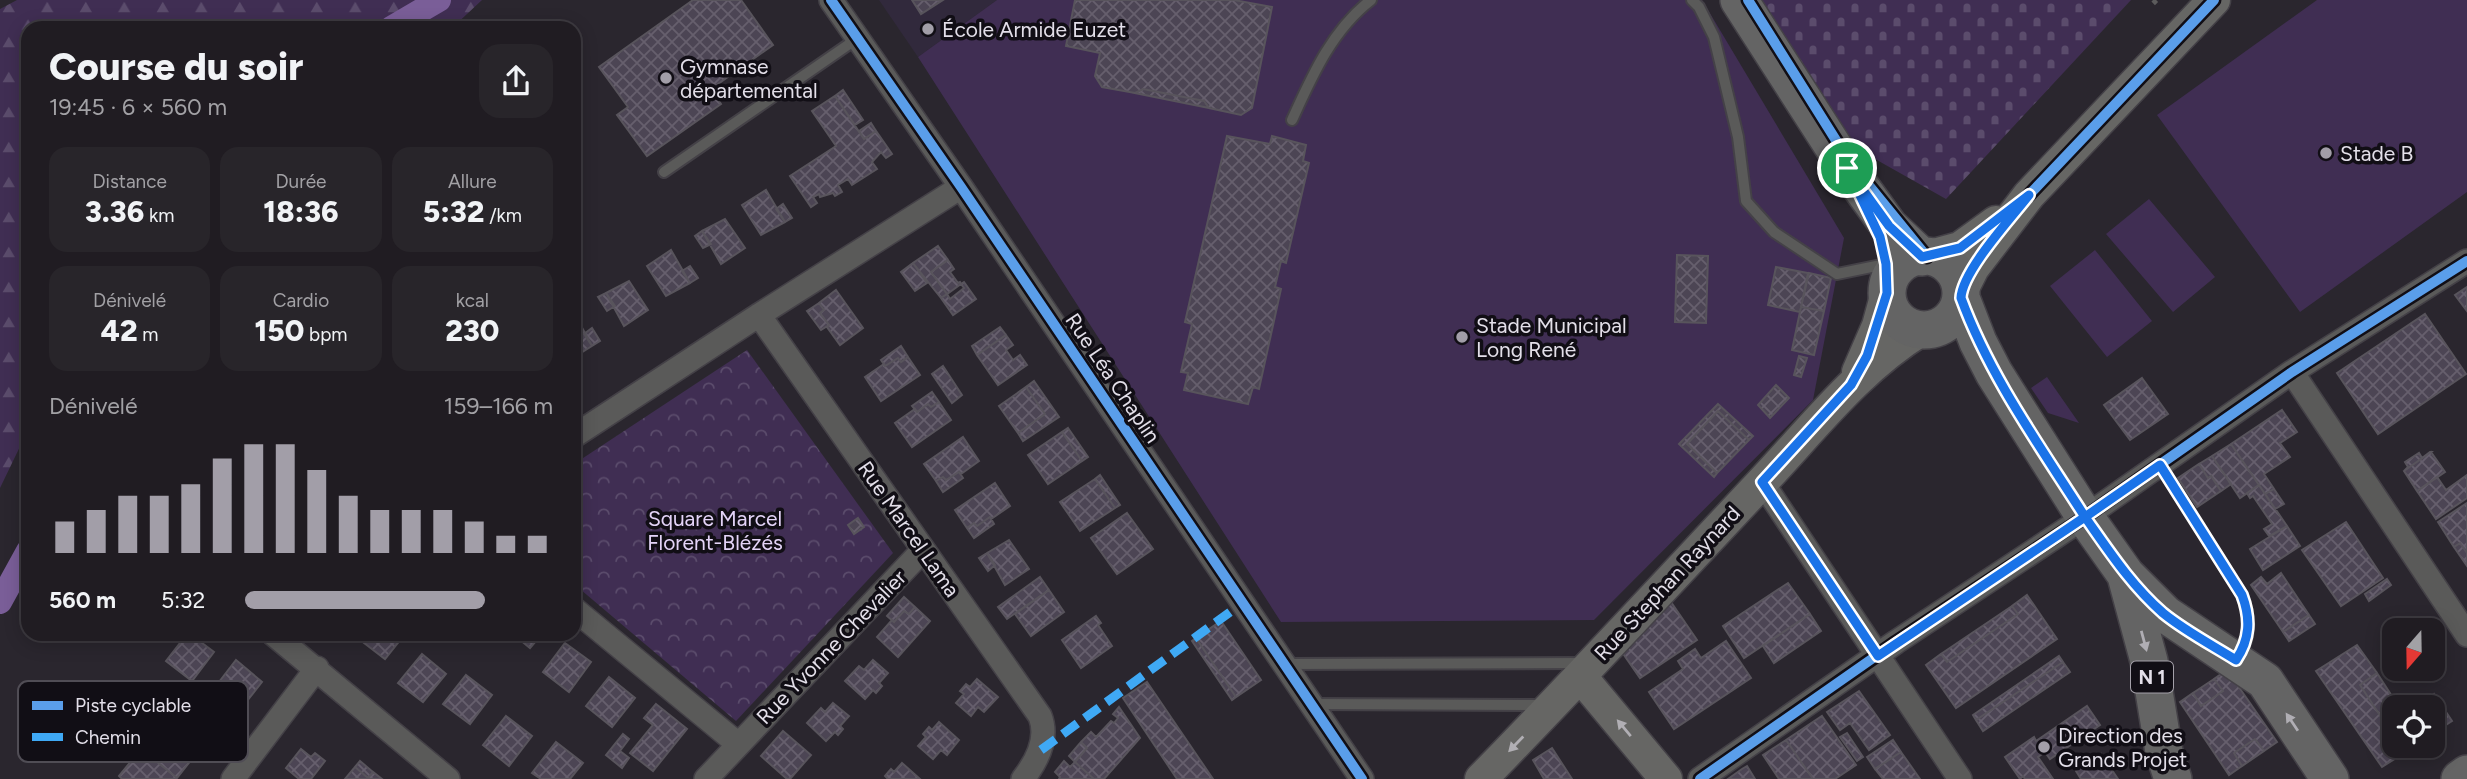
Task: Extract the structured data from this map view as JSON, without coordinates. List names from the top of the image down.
{
  "streets": {
    "main road": ["N 1"],
    "street": [
      "Rue Léa Chaplin",
      "Rue Marcel Lama",
      "Rue Stephan Raynard",
      "Rue Yvonne Chevalier"
    ]
  },
  "crossings": [
    ["Rue Marcel Lama", "Rue Yvonne Chevalier"],
    ["Rue Stephan Raynard", "N 1"]
  ],
  "parks": ["Square Marcel Florent-Blézés"],
  "places": [
    "École Armide Euzet",
    "Gymnase départemental",
    "Stade B",
    "Stade Municipal Long René",
    "Direction des Grands Projet"
  ],
  "legend": ["Piste cyclable", "Chemin"],
  "north": "bottom",
  "page": {
    "heading": ["Course du soir", "19:45 · 6 × 560 m"],
    "stats": [
      ["Distance", "3.36 km"],
      ["Durée", "18:36"],
      ["Allure", "5:32 /km"],
      ["Dénivelé", "42 m"],
      ["Cardio", "150 bpm"],
      ["kcal", "230"]
    ],
    "chart": ["Dénivelé", "159–166 m"],
    "list": [
      {
        "name": "560 m",
        "note": "5:32"
      }
    ]
  }
}
